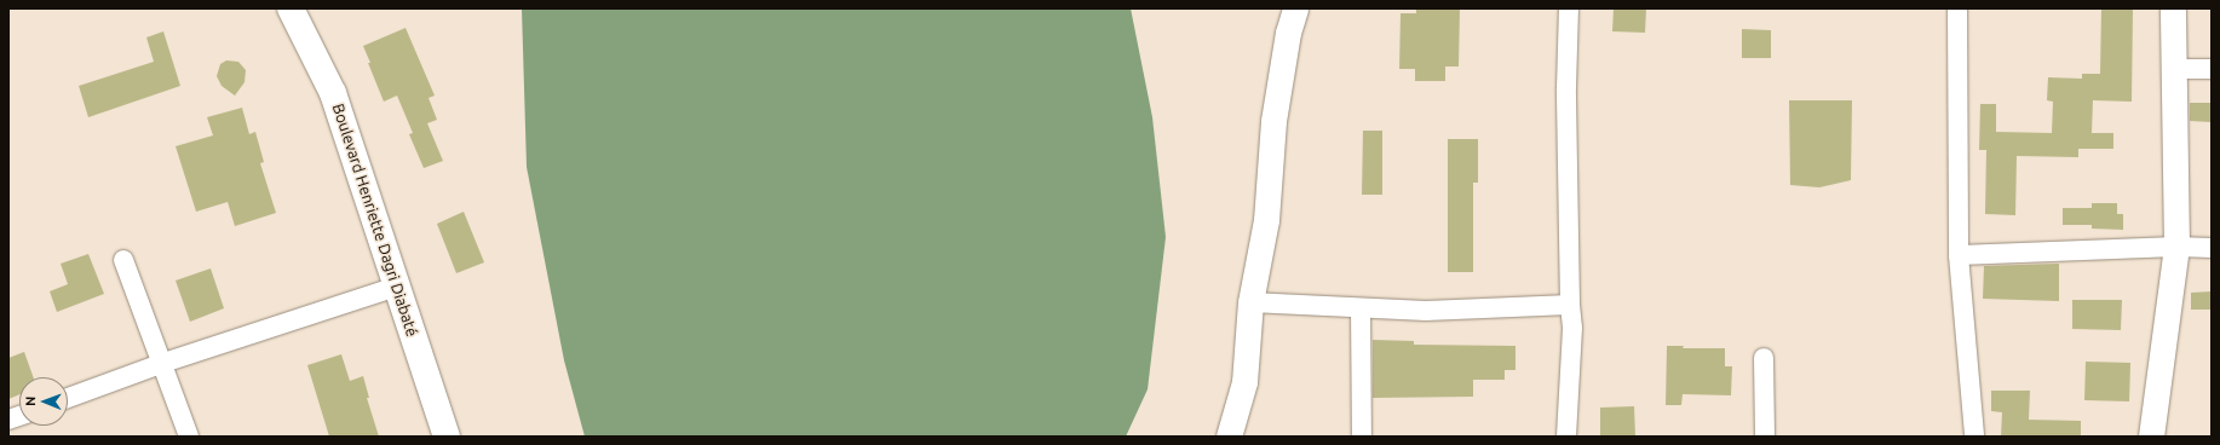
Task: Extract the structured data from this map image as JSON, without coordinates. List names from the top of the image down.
{
  "streets": {
    "main road": ["Boulevard Henriette Dagri Diabaté"]
  },
  "north": "left"
}
